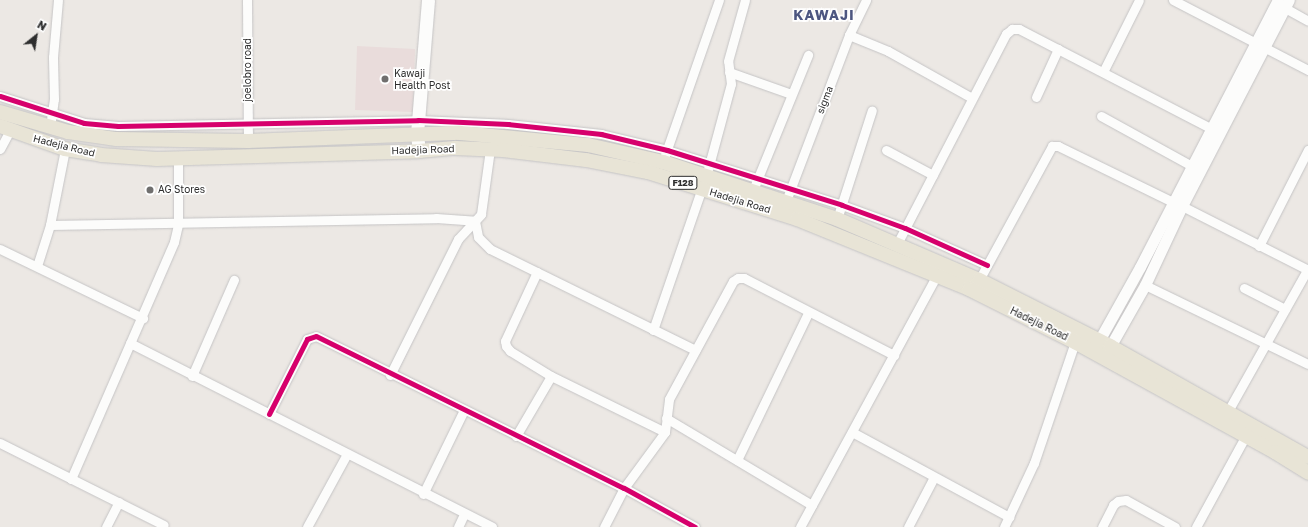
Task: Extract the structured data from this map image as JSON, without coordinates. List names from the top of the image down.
{
  "streets": {
    "main road": ["Hadejia Road", "F128"],
    "street": ["joelobro road", "sigma"]
  },
  "crossings": [
    ["joelobro road", "Hadejia Road"],
    ["sigma", "Hadejia Road"]
  ],
  "districts": ["KAWAJI"],
  "places": ["Kawaji Health Post", "AG Stores"],
  "north": "top right"
}
